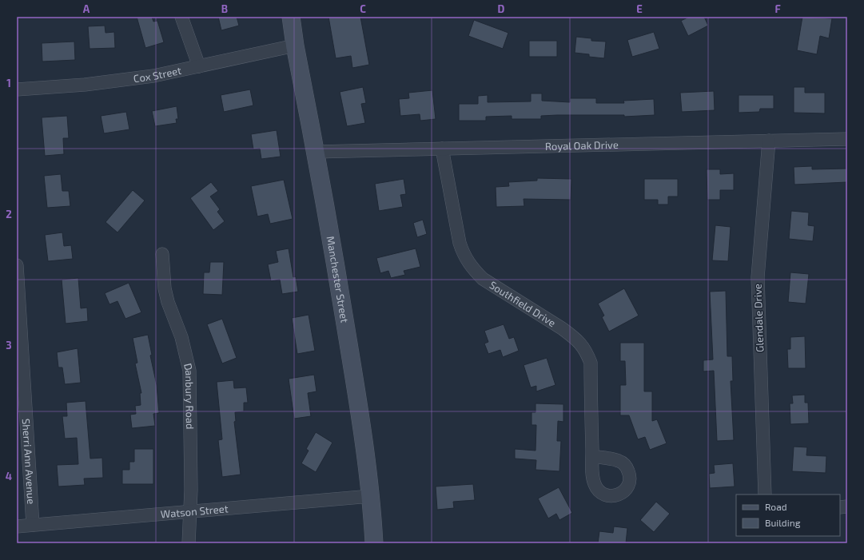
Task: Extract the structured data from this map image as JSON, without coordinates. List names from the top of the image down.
{
  "streets": {
    "street": [
      "Cox Street",
      "Royal Oak Drive",
      "Manchester Street",
      "Southfield Drive",
      "Glendale Drive",
      "Danbury Road",
      "Sherri Ann Avenue",
      "Watson Street"
    ]
  },
  "crossings": [
    ["Cox Street", "Manchester Street"],
    ["Royal Oak Drive", "Manchester Street"],
    ["Royal Oak Drive", "Southfield Drive"],
    ["Royal Oak Drive", "Glendale Drive"],
    ["Manchester Street", "Watson Street"],
    ["Danbury Road", "Watson Street"],
    ["Sherri Ann Avenue", "Watson Street"]
  ],
  "legend": ["Road", "Building"],
  "grid": {
    "columns": [
      "A",
      "B",
      "C",
      "D",
      "E",
      "F"
    ],
    "rows": [
      "1",
      "2",
      "3",
      "4"
    ]
  }
}
